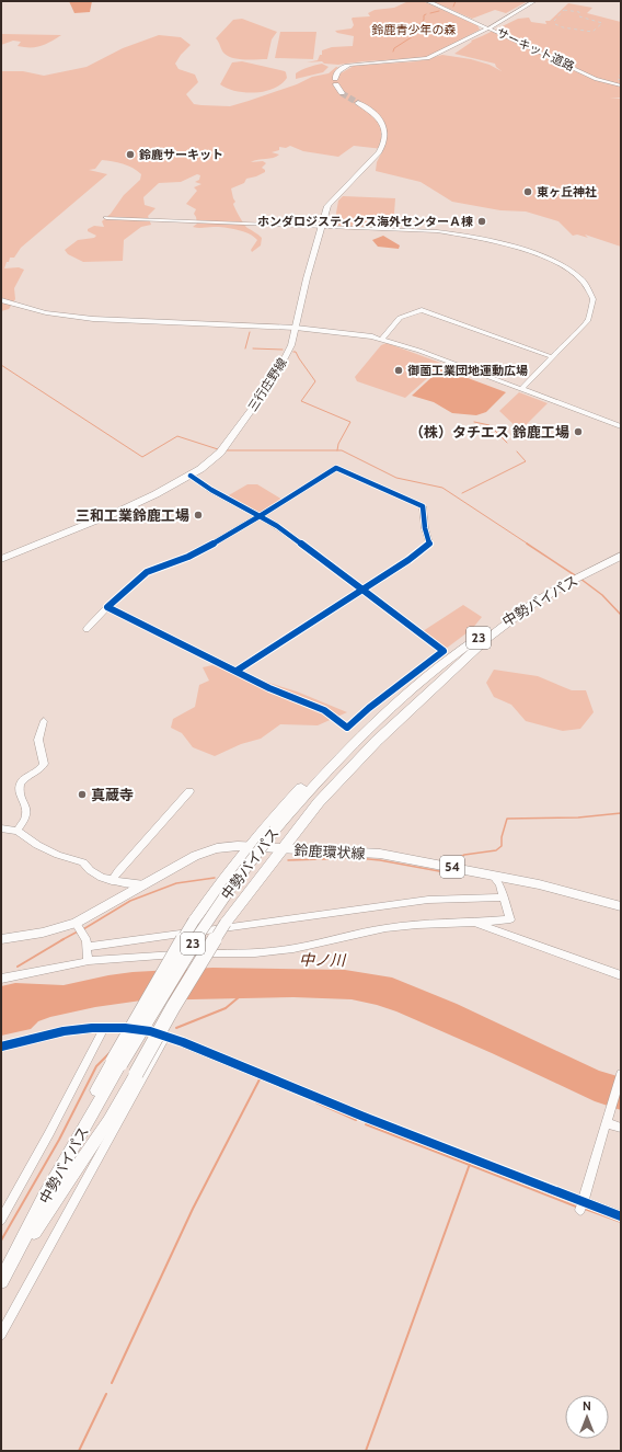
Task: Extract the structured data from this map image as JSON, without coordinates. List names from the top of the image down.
{
  "streets": {
    "highway": ["中勢バイパス", "23"],
    "main road": ["三行庄野線", "鈴鹿環状線", "54"],
    "street": ["サーキット道路"]
  },
  "crossings": [
    ["中勢バイパス", "23"],
    ["23", "鈴鹿環状線"]
  ],
  "water": ["中ノ川"],
  "parks": ["鈴鹿青少年の森"],
  "places": [
    "鈴鹿サーキット",
    "東ヶ丘神社",
    "ホンダロジスティクス海外センターＡ棟",
    "御薗工業団地運動広場",
    "（株）タチエス 鈴鹿工場",
    "三和工業鈴鹿工場",
    "真蔵寺"
  ],
  "north": "top"
}
